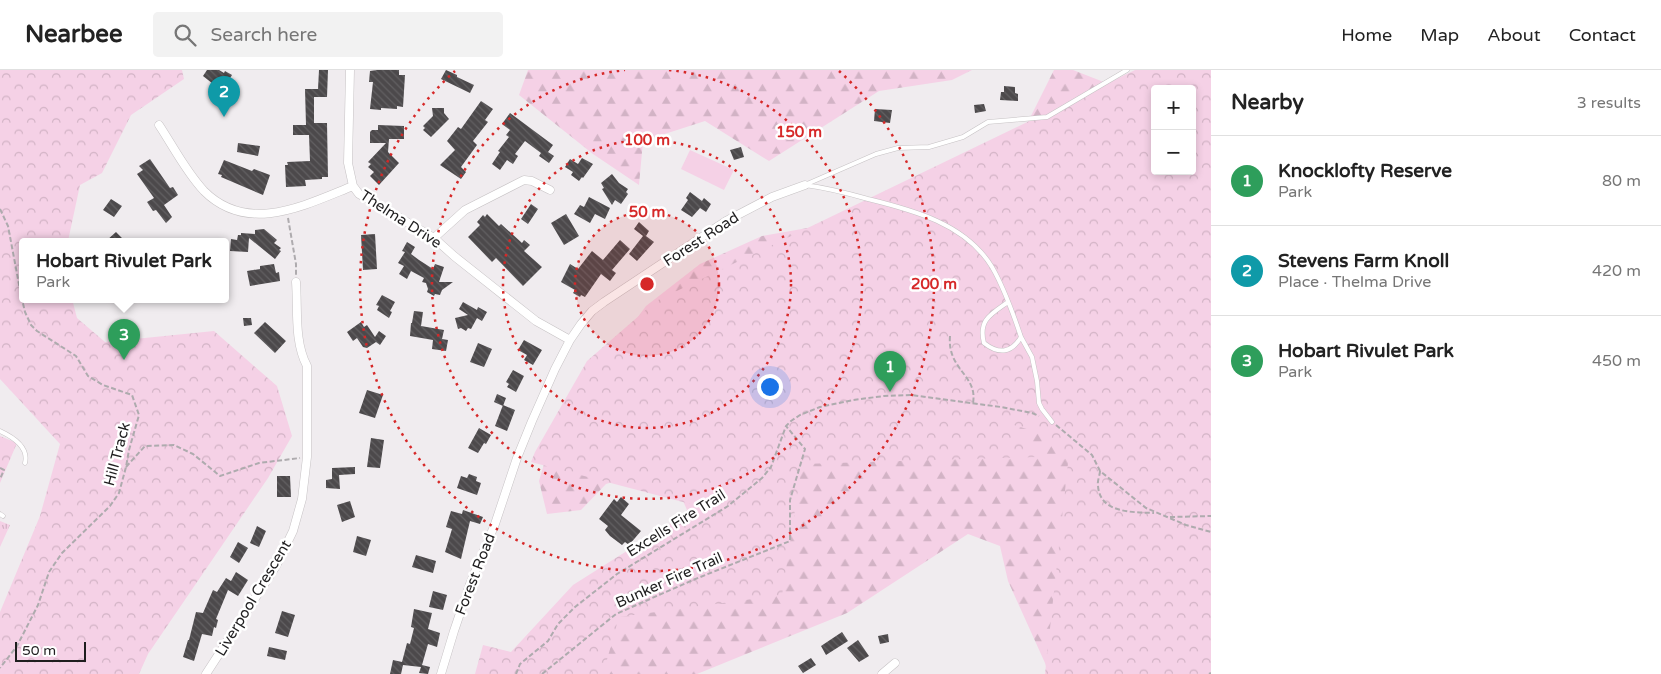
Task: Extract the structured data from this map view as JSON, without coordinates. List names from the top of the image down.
{
  "streets": {
    "street": ["Thelma Drive", "Forest Road", "Liverpool Crescent"],
    "path": ["Hill Track", "Excells Fire Trail", "Bunker Fire Trail"]
  },
  "crossings": [
    ["Thelma Drive", "Forest Road"],
    ["Excells Fire Trail", "Bunker Fire Trail"]
  ],
  "scale_bar": "50 m",
  "page": {
    "header": "Nearbee",
    "search": "Search here",
    "nav": [
      "Home",
      "Map",
      "About",
      "Contact"
    ],
    "heading": ["Nearby", "3 results"],
    "pins": ["2", "3", "1"],
    "map_buttons": ["+", "−"],
    "list": [
      {
        "mark": "1",
        "name": "Knocklofty Reserve",
        "note": "Park",
        "value": "80 m"
      },
      {
        "mark": "2",
        "name": "Stevens Farm Knoll",
        "note": "Place · Thelma Drive",
        "value": "420 m"
      },
      {
        "mark": "3",
        "name": "Hobart Rivulet Park",
        "note": "Park",
        "value": "450 m"
      }
    ],
    "popup": ["Hobart Rivulet Park", "Park"],
    "scale": "50 m"
  },
  "rings": [
    "150 m",
    "100 m",
    "50 m",
    "200 m"
  ]
}
